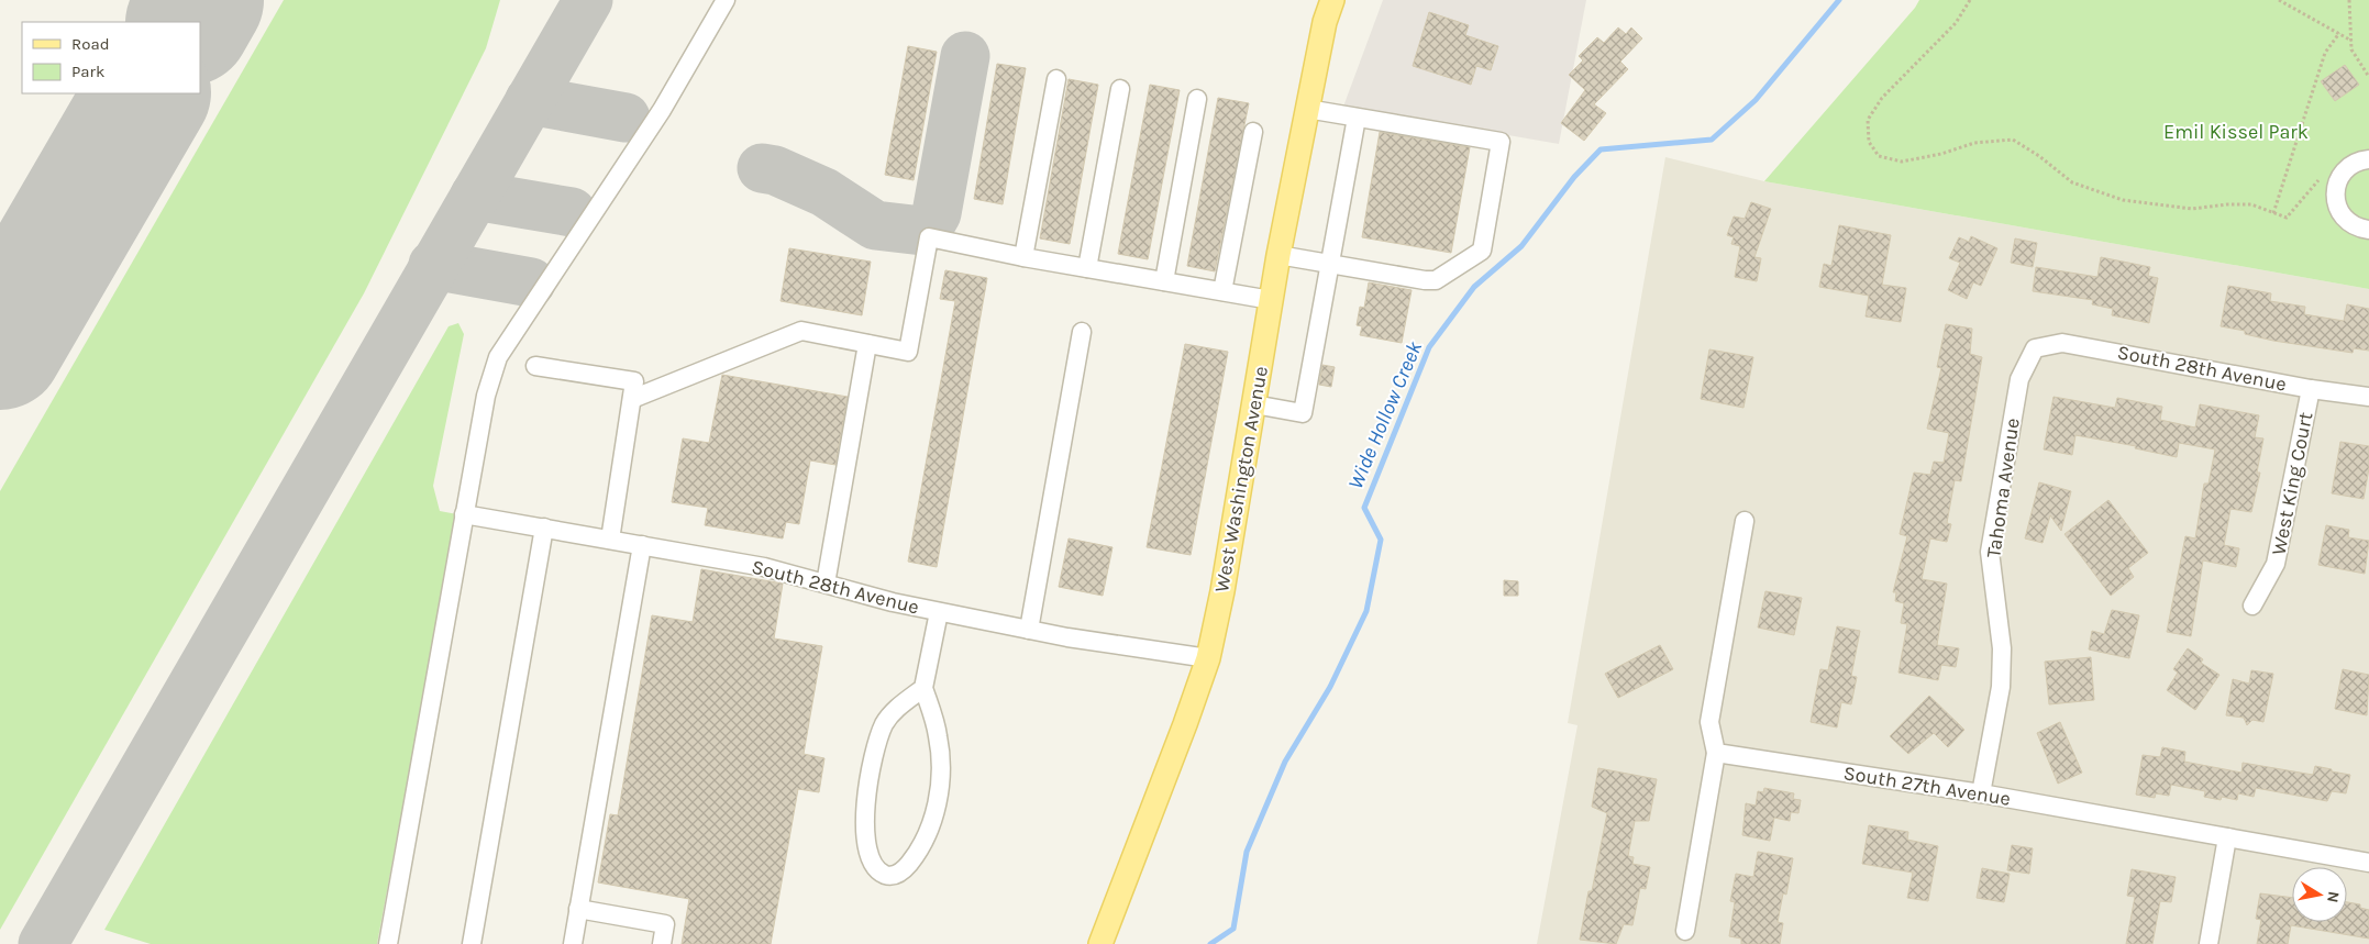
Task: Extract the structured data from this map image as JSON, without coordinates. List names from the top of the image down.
{
  "streets": {
    "main road": ["West Washington Avenue"],
    "street": [
      "South 28th Avenue",
      "West King Court",
      "Tahoma Avenue",
      "South 27th Avenue"
    ]
  },
  "crossings": [
    ["South 28th Avenue", "West Washington Avenue"],
    ["South 28th Avenue", "West King Court"],
    ["South 28th Avenue", "Tahoma Avenue"],
    ["Tahoma Avenue", "South 27th Avenue"]
  ],
  "water": ["Wide Hollow Creek"],
  "parks": ["Emil Kissel Park"],
  "legend": ["Road", "Park"],
  "north": "right"
}
